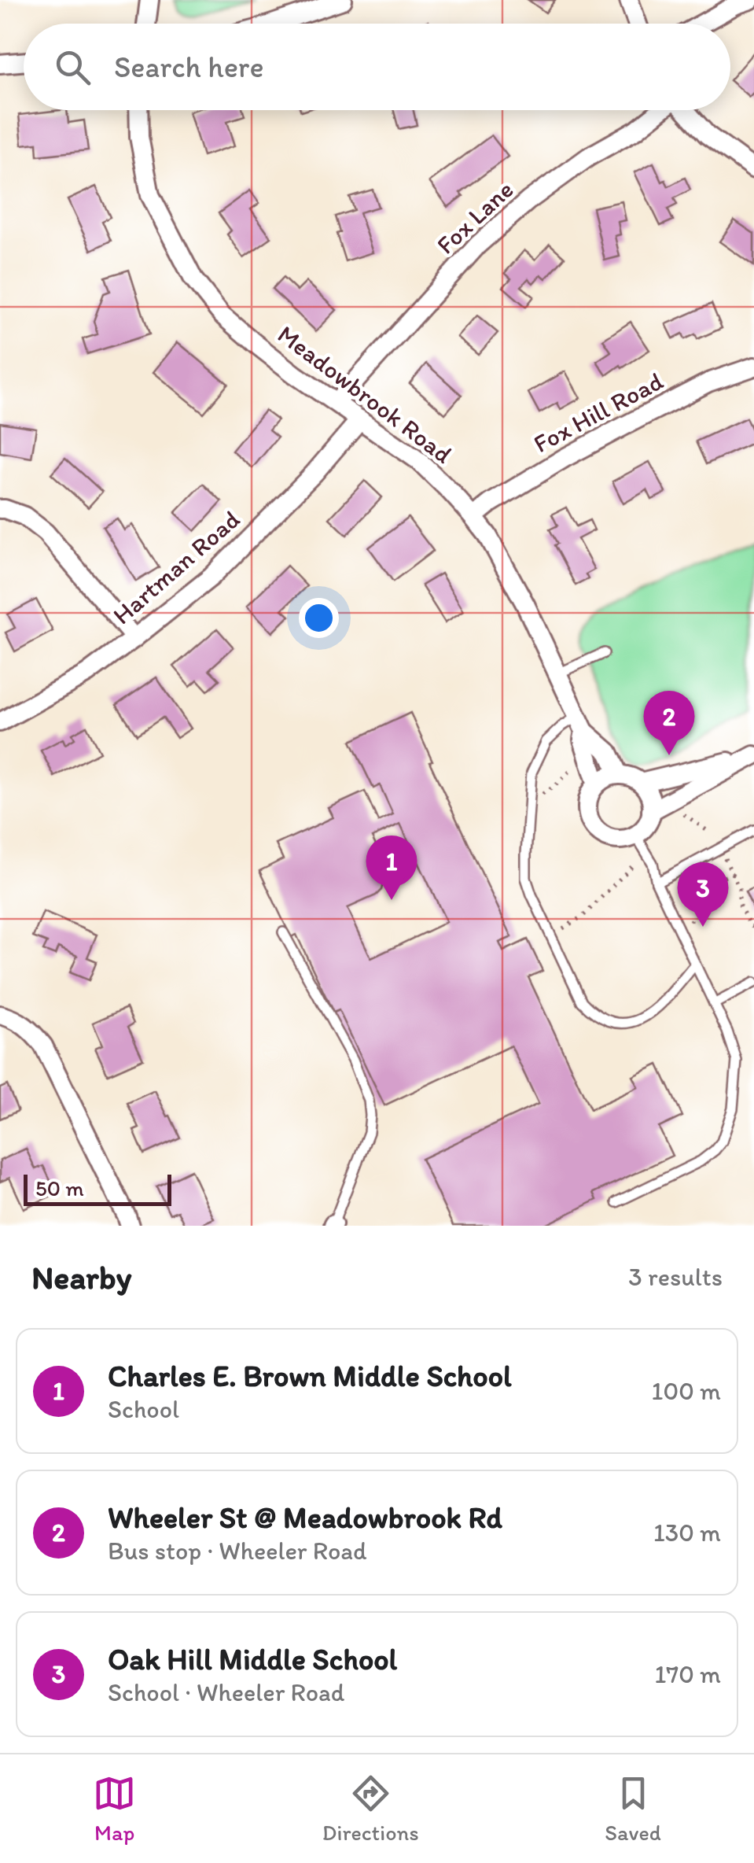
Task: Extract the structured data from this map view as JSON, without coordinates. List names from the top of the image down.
{
  "streets": {
    "street": [
      "Fox Lane",
      "Meadowbrook Road",
      "Fox Hill Road",
      "Hartman Road"
    ]
  },
  "crossings": [
    ["Fox Lane", "Meadowbrook Road"],
    ["Meadowbrook Road", "Fox Hill Road"],
    ["Meadowbrook Road", "Hartman Road"]
  ],
  "scale_bar": "50 m",
  "page": {
    "search": "Search here",
    "pins": ["2", "1", "3"],
    "scale": "50 m",
    "heading": ["Nearby", "3 results"],
    "list": [
      {
        "mark": "1",
        "name": "Charles E. Brown Middle School",
        "note": "School",
        "value": "100 m"
      },
      {
        "mark": "2",
        "name": "Wheeler St @ Meadowbrook Rd",
        "note": "Bus stop · Wheeler Road",
        "value": "130 m"
      },
      {
        "mark": "3",
        "name": "Oak Hill Middle School",
        "note": "School · Wheeler Road",
        "value": "170 m"
      }
    ],
    "nav": ["Map", "Directions", "Saved"]
  }
}
